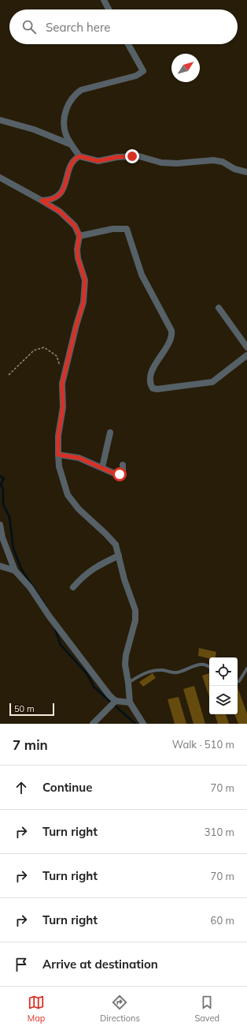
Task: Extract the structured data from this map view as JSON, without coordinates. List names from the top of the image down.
{
  "scale_bar": "50 m",
  "north": "top right",
  "page": {
    "search": "Search here",
    "scale": "50 m",
    "heading": ["7 min", "Walk · 510 m"],
    "list": [
      ["Continue", "70 m"],
      ["Turn right", "310 m"],
      ["Turn right", "70 m"],
      ["Turn right", "60 m"],
      "Arrive at destination"
    ],
    "nav": ["Map", "Directions", "Saved"]
  }
}
